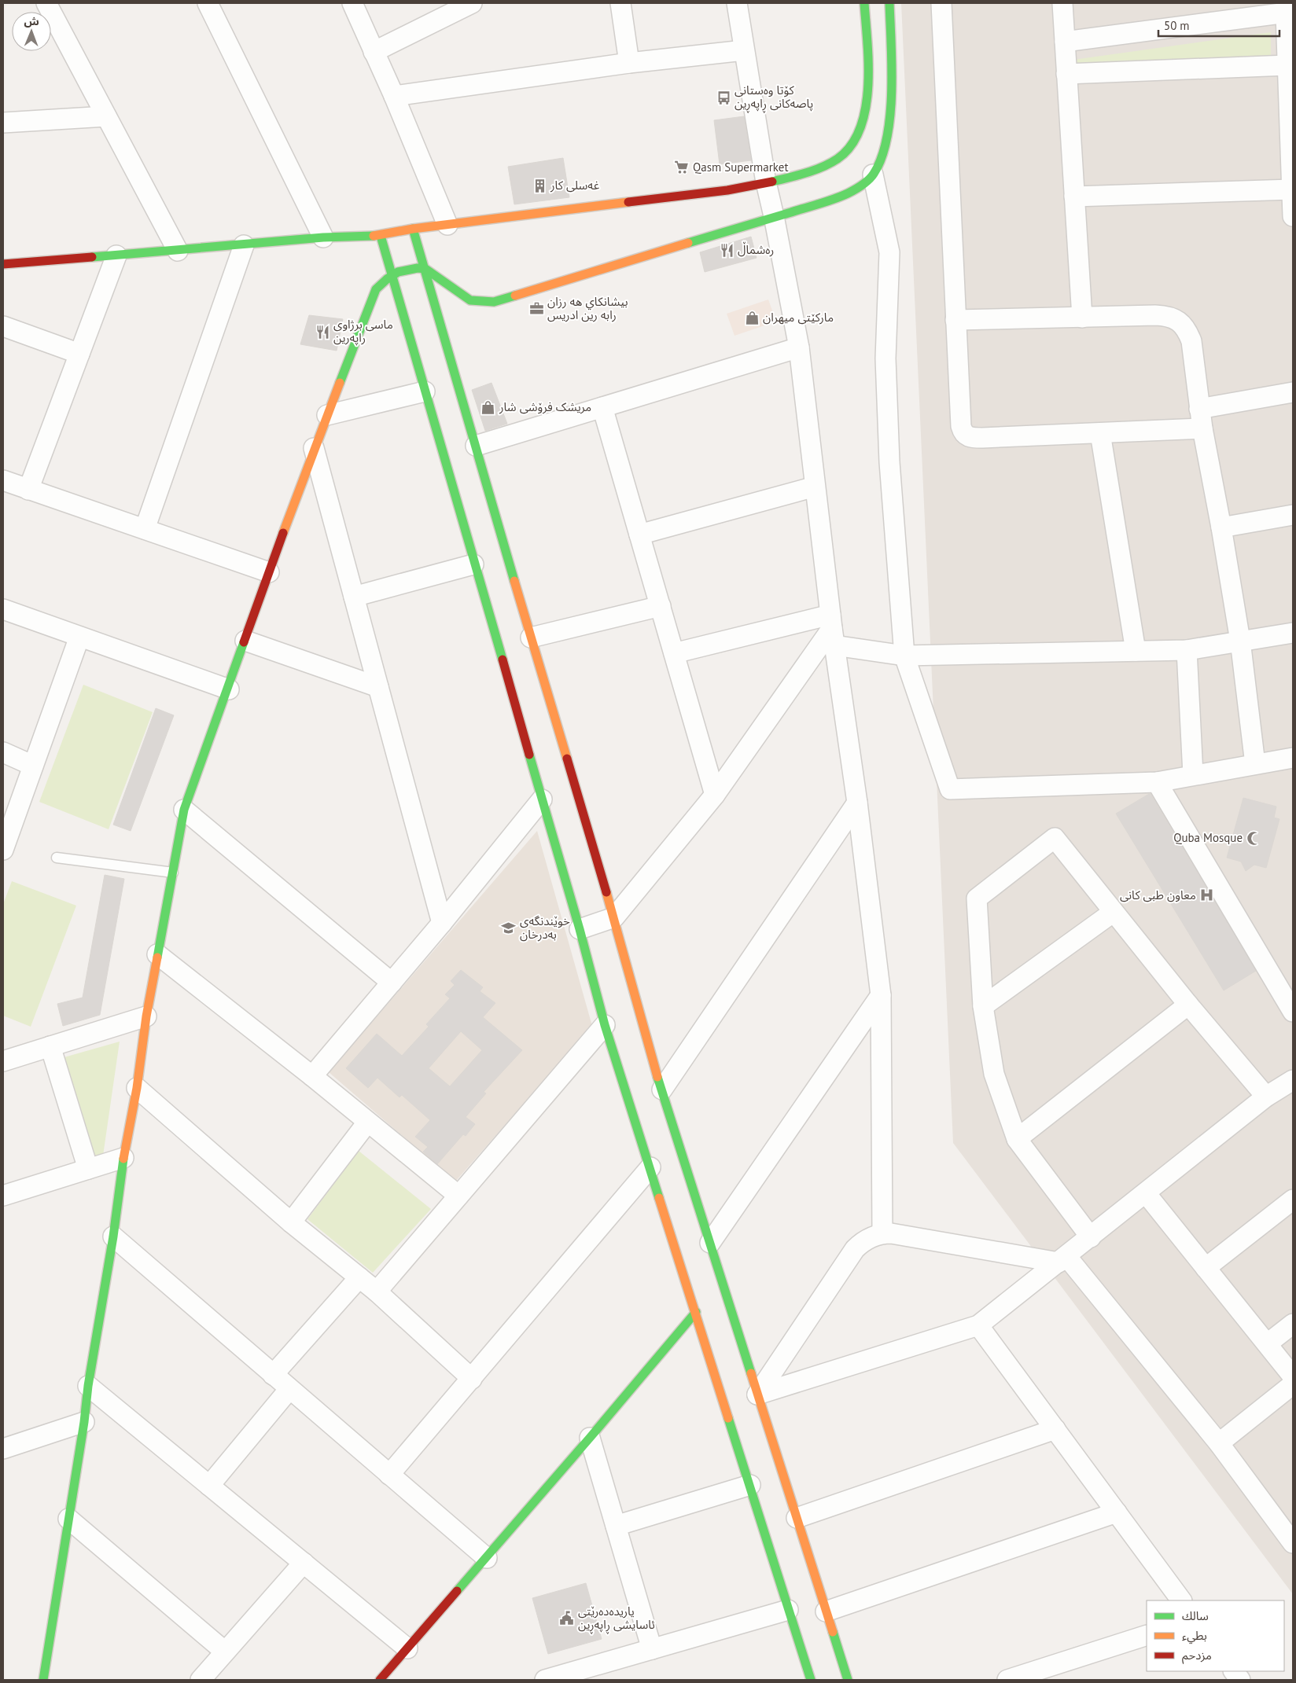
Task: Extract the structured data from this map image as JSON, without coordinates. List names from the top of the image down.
{
  "places": {
    "bus stop": ["كۆتا وەستانی پاصەکانی ڕاپەڕین"],
    "supermarket": ["Qasm Supermarket"],
    "building": ["غەسلی کار"],
    "restaurant": ["رەشماڵ", "ماسی برژاوی راپەرین"],
    "office": ["بيشانكاي هه رزان رابه رين ادريس"],
    "shop": ["مارکێتی میهران", "مریشک فرۆشی شار"],
    "mosque": ["Quba Mosque"],
    "hospital": ["معاون طبی کانی"],
    "school or university": ["خوێندنگەی بەدرخان"],
    "public building": ["یاریدەدەرێتی ئاسایشی ڕاپەڕین"]
  },
  "legend": ["سالك", "بطيء", "مزدحم"],
  "scale_bar": "50 m",
  "north": "top"
}
